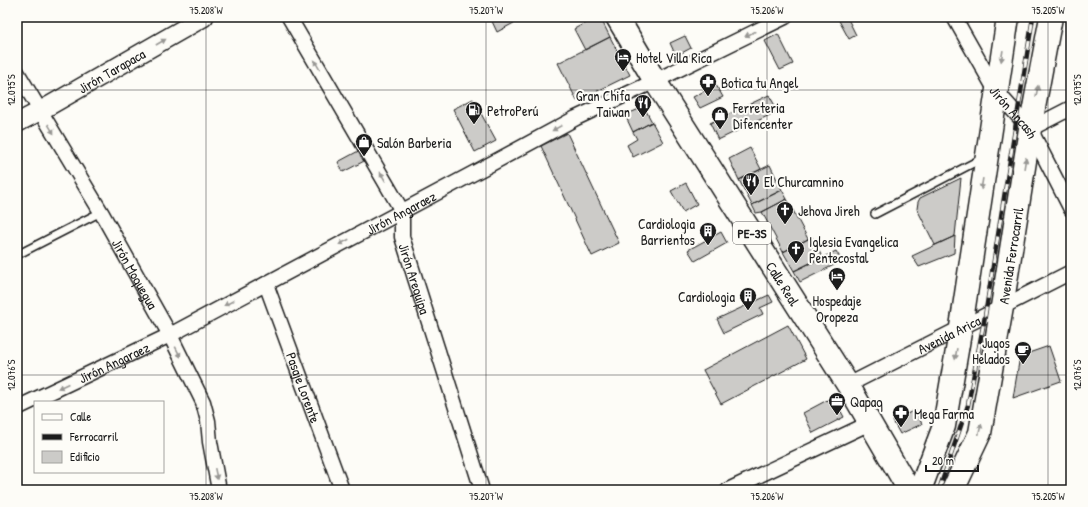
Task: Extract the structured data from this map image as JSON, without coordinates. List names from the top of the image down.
{
  "streets": {
    "main road": ["PE-3S", "Avenida Ferrocarril", "Calle Real"],
    "street": [
      "Jirón Tarapaca",
      "Jirón Ancash",
      "Jirón Angaraez",
      "Jirón Moquegua",
      "Jirón Arequipa",
      "Avenida Arica",
      "Pasaje Lorente"
    ]
  },
  "crossings": [
    ["Jirón Tarapaca", "Jirón Moquegua"],
    ["Jirón Ancash", "Avenida Ferrocarril"],
    ["Jirón Angaraez", "Jirón Moquegua"],
    ["Jirón Angaraez", "Jirón Arequipa"],
    ["Jirón Angaraez", "Calle Real"],
    ["Jirón Angaraez", "Pasaje Lorente"],
    ["Avenida Ferrocarril", "Avenida Arica"],
    ["Calle Real", "Avenida Arica"]
  ],
  "one_way": ["Jirón Tarapaca", "Jirón Angaraez", "Jirón Moquegua"],
  "places": {
    "hotel": ["Hotel Villa Rica", "Hospedaje Oropeza"],
    "pharmacy": ["Botica tu Angel", "Mega Farma"],
    "restaurant": ["Gran Chifa Taiwan", "El Churcamnino"],
    "fuel station": ["PetroPerú"],
    "shop": ["Ferreteria Difencenter", "Salón Barberia"],
    "church": ["Jehova Jireh", "Iglesia Evangelica Pentecostal"],
    "building": ["Cardiologia Barrientos", "Cardiologia"],
    "cafe": ["Jugos Helados"],
    "office": ["Qapaq"]
  },
  "legend": ["Calle", "Ferrocarril", "Edificio"],
  "scale_bar": "20 m",
  "coordinates": [
    "75.208°W",
    "75.207°W",
    "75.206°W",
    "75.205°W",
    "12.075°S",
    "12.076°S"
  ]
}
